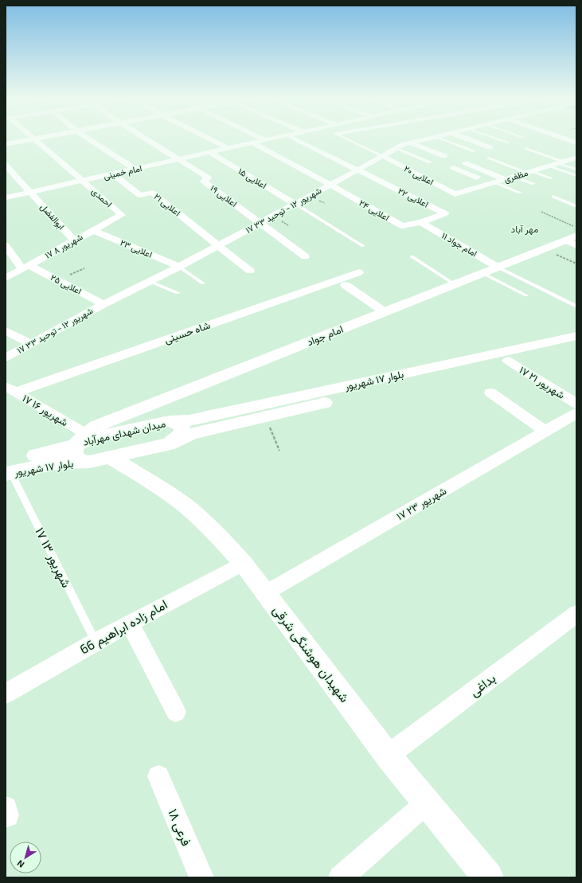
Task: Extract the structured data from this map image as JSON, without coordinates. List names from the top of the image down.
{
  "streets": {
    "main road": [
      "امام جواد",
      "بلوار ۱۷ شهریور",
      "میدان شهدای مهرآباد",
      "شهیدان هوشنگی شرقی"
    ],
    "street": [
      "امام خمینی",
      "اعلایی ۲۰",
      "مظفری",
      "اعلایی ۱۵",
      "اعلایی ۱۹",
      "احمدی",
      "اعلایی ۲۲",
      "اعلایی ۲۱",
      "۱۷ شهریور ۱۲ - توحید ۳۳",
      "اعلایی ۲۴",
      "ابوالفضل",
      "امام جواد ۱۱",
      "۱۷ شهریور ۸",
      "اعلایی ۲۳",
      "اعلایی ۲۵",
      "شاه حسینی",
      "۱۷ شهریور ۲۱",
      "۱۷ شهریور ۱۶",
      "۱۷ شهریور ۲۳",
      "امام زاده ابراهیم 66",
      "بداغی",
      "فرعی ۱۸"
    ],
    "lane": ["۱۷ شهریور ۱۳"]
  },
  "crossings": [
    ["امام خمینی", "اعلایی ۱۵"],
    ["امام خمینی", "اعلایی ۱۹"],
    ["امام خمینی", "احمدی"],
    ["امام خمینی", "اعلایی ۲۱"],
    ["امام خمینی", "اعلایی ۲۴"],
    ["امام خمینی", "ابوالفضل"],
    ["اعلایی ۲۰", "مظفری"],
    ["اعلایی ۲۰", "۱۷ شهریور ۱۲ - توحید ۳۳"],
    ["اعلایی ۱۵", "۱۷ شهریور ۱۲ - توحید ۳۳"],
    ["اعلایی ۱۹", "۱۷ شهریور ۱۲ - توحید ۳۳"],
    ["احمدی", "۱۷ شهریور ۸"],
    ["اعلایی ۲۲", "۱۷ شهریور ۱۲ - توحید ۳۳"],
    ["اعلایی ۲۲", "اعلایی ۲۴"],
    ["اعلایی ۲۲", "امام جواد ۱۱"],
    ["اعلایی ۲۱", "۱۷ شهریور ۱۲ - توحید ۳۳"],
    ["۱۷ شهریور ۱۲ - توحید ۳۳", "اعلایی ۲۴"],
    ["۱۷ شهریور ۱۲ - توحید ۳۳", "اعلایی ۲۳"],
    ["۱۷ شهریور ۱۲ - توحید ۳۳", "اعلایی ۲۵"],
    ["اعلایی ۲۴", "امام جواد ۱۱"],
    ["ابوالفضل", "۱۷ شهریور ۸"],
    ["امام جواد ۱۱", "امام جواد"],
    ["۱۷ شهریور ۸", "اعلایی ۲۳"],
    ["۱۷ شهریور ۸", "اعلایی ۲۵"],
    ["شاه حسینی", "۱۷ شهریور ۱۶"],
    ["امام جواد", "بلوار ۱۷ شهریور"],
    ["امام جواد", "۱۷ شهریور ۱۶"],
    ["امام جواد", "میدان شهدای مهرآباد"],
    ["بلوار ۱۷ شهریور", "۱۷ شهریور ۲۱"],
    ["بلوار ۱۷ شهریور", "۱۷ شهریور ۱۶"],
    ["بلوار ۱۷ شهریور", "میدان شهدای مهرآباد"],
    ["بلوار ۱۷ شهریور", "۱۷ شهریور ۱۳"],
    ["۱۷ شهریور ۱۶", "میدان شهدای مهرآباد"],
    ["میدان شهدای مهرآباد", "شهیدان هوشنگی شرقی"],
    ["۱۷ شهریور ۲۳", "شهیدان هوشنگی شرقی"],
    ["۱۷ شهریور ۱۳", "امام زاده ابراهیم 66"],
    ["امام زاده ابراهیم 66", "شهیدان هوشنگی شرقی"],
    ["شهیدان هوشنگی شرقی", "بداغی"]
  ],
  "districts": ["مهر آباد"],
  "north": "bottom left"
}
